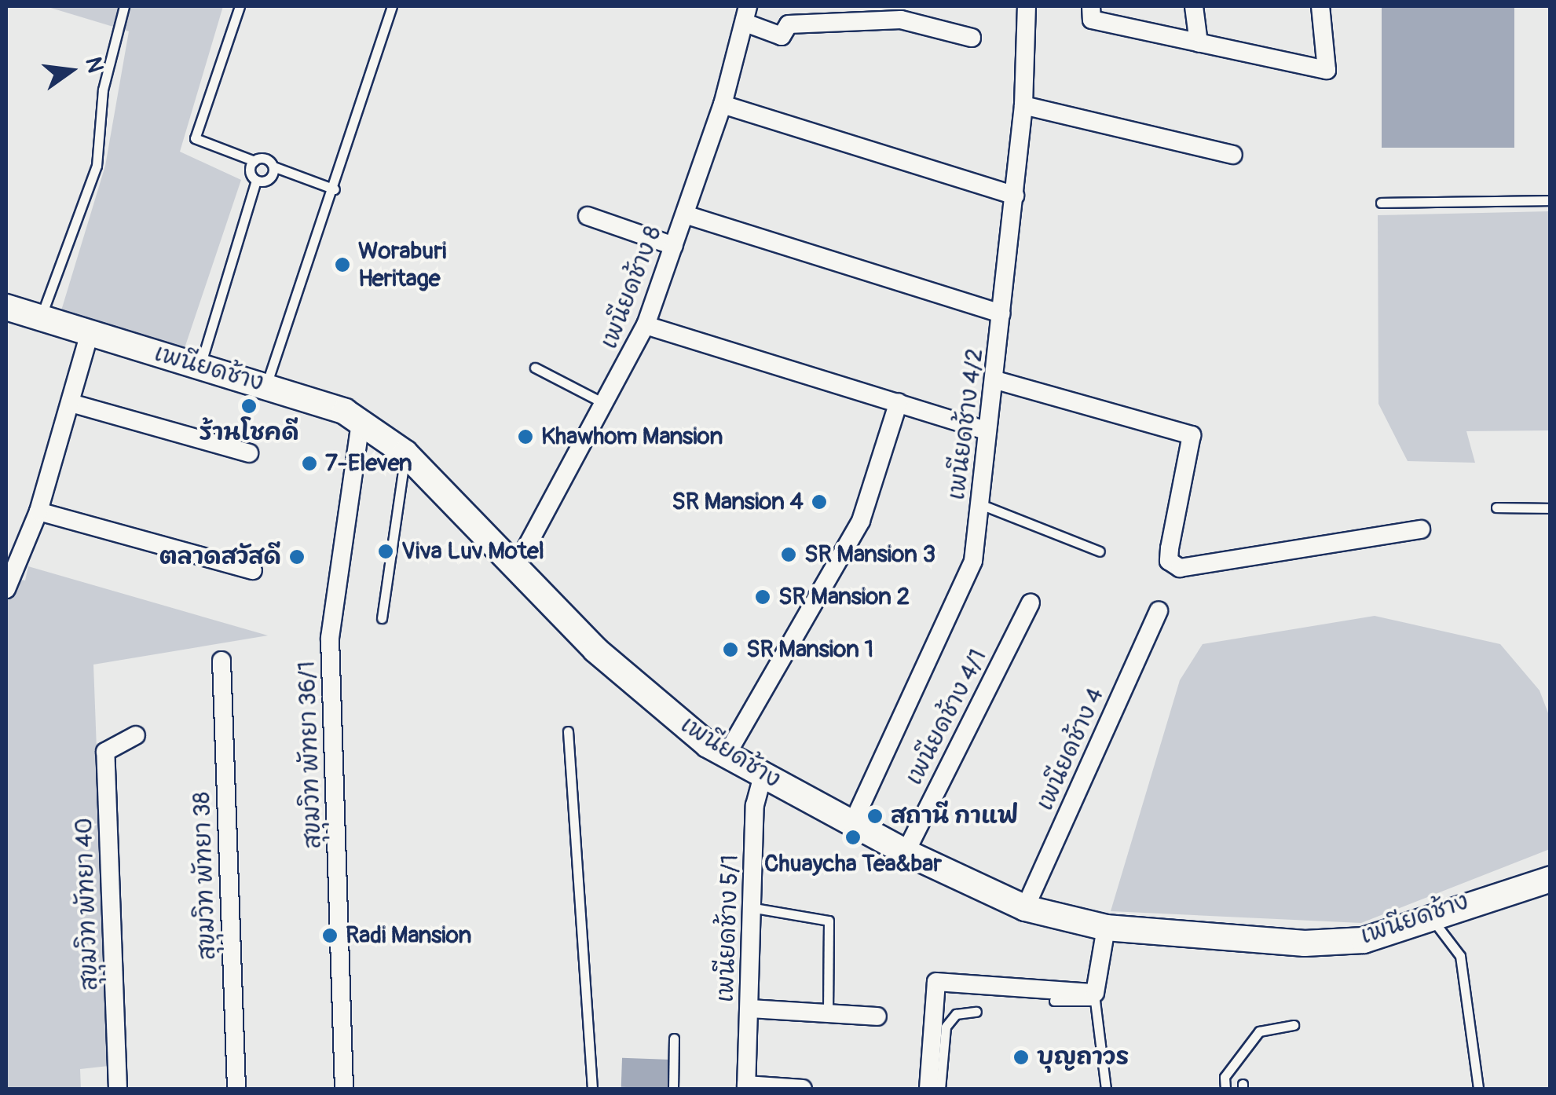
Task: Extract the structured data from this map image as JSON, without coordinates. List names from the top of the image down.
{
  "streets": {
    "street": [
      "เพนียดช้าง 8",
      "เพนียดช้าง",
      "เพนียดช้าง 4/2",
      "เพนียดช้าง 4/1",
      "เพนียดช้าง 4",
      "สุขุมวิท พัทยา 36/1",
      "สุขุมวิท พัทยา 38",
      "สุขุมวิท พัทยา 40",
      "เพนียดช้าง 5/1"
    ]
  },
  "crossings": [
    ["เพนียดช้าง 8", "เพนียดช้าง"],
    ["เพนียดช้าง", "เพนียดช้าง 4/2"],
    ["เพนียดช้าง", "เพนียดช้าง 4/1"],
    ["เพนียดช้าง", "เพนียดช้าง 4"],
    ["เพนียดช้าง", "สุขุมวิท พัทยา 36/1"],
    ["เพนียดช้าง", "เพนียดช้าง 5/1"]
  ],
  "places": [
    "Woraburi Heritage",
    "ร้านโชคดี",
    "Khawhom Mansion",
    "7-Eleven",
    "SR Mansion 4",
    "Viva Luv Motel",
    "SR Mansion 3",
    "ตลาดสวัสดี",
    "SR Mansion 2",
    "SR Mansion 1",
    "สถานี กาแฟ",
    "Chuaycha Tea&bar",
    "Radi Mansion",
    "บุญถาวร"
  ],
  "north": "right"
}
